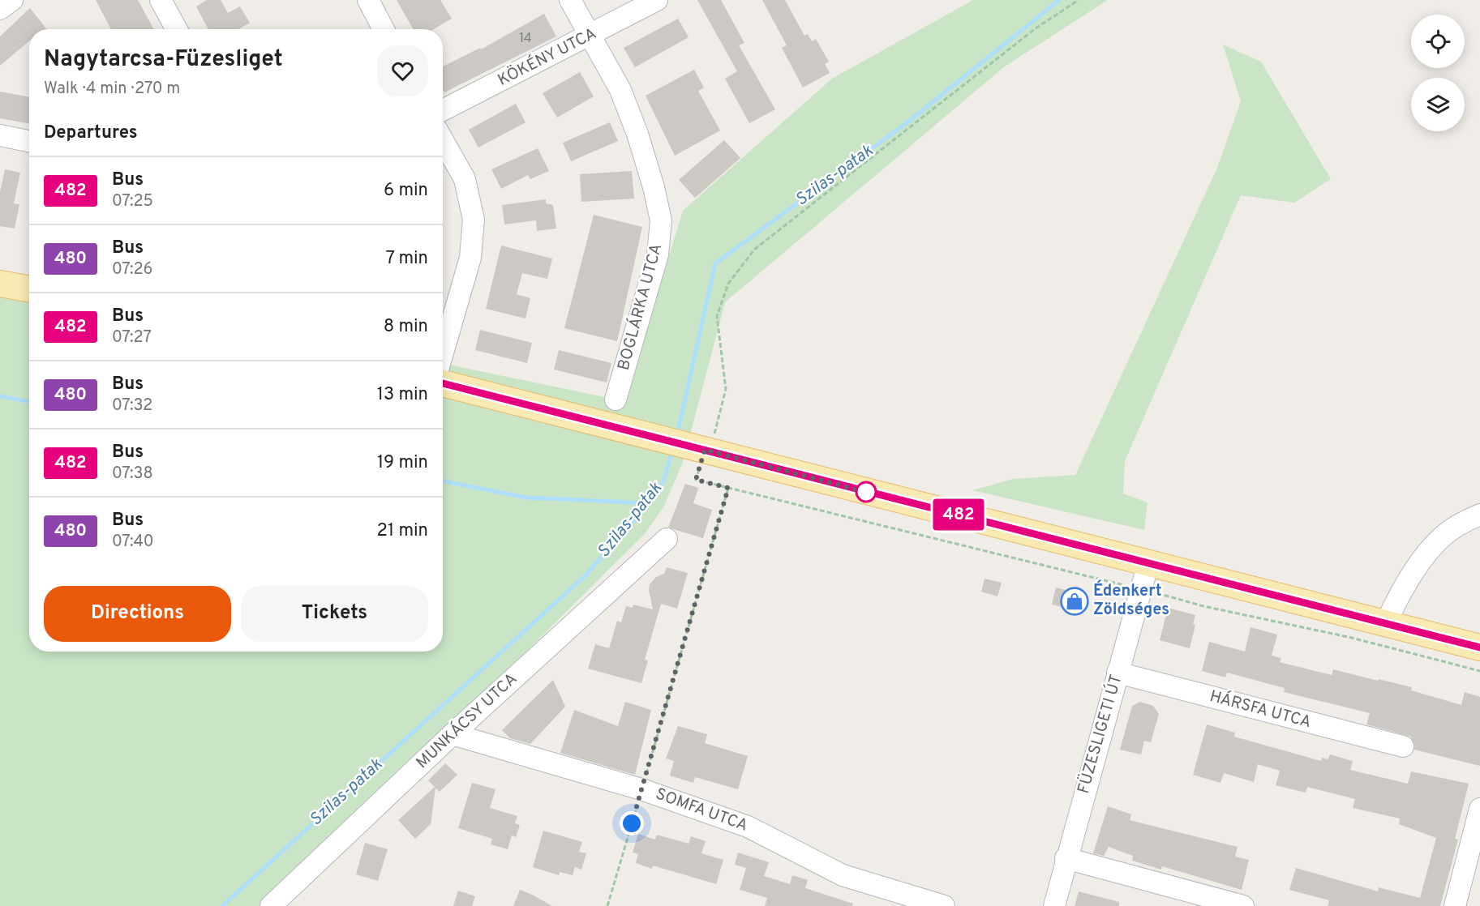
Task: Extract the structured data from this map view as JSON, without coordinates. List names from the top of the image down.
{
  "streets": {
    "street": [
      "KÖKÉNY UTCA",
      "BOGLÁRKA UTCA",
      "HÁRSFA UTCA",
      "MUNKÁCSY UTCA",
      "FÜZESLIGETI ÚT",
      "SOMFA UTCA"
    ]
  },
  "crossings": [
    ["KÖKÉNY UTCA", "BOGLÁRKA UTCA"],
    ["HÁRSFA UTCA", "FÜZESLIGETI ÚT"],
    ["MUNKÁCSY UTCA", "SOMFA UTCA"]
  ],
  "water": ["Szilas-patak"],
  "places": {
    "shop": ["Édenkert Zöldséges"]
  },
  "lines": ["bus line 482"],
  "house_numbers": ["14"],
  "page": {
    "on_map": "482",
    "heading": [
      ["Nagytarcsa-Füzesliget", "Walk · 4 min · 270 m"],
      "Departures"
    ],
    "list": [
      {
        "mark": "482",
        "name": "Bus",
        "note": "07:25",
        "value": "6 min"
      },
      {
        "mark": "480",
        "name": "Bus",
        "note": "07:26",
        "value": "7 min"
      },
      {
        "mark": "482",
        "name": "Bus",
        "note": "07:27",
        "value": "8 min"
      },
      {
        "mark": "480",
        "name": "Bus",
        "note": "07:32",
        "value": "13 min"
      },
      {
        "mark": "482",
        "name": "Bus",
        "note": "07:38",
        "value": "19 min"
      },
      {
        "mark": "480",
        "name": "Bus",
        "note": "07:40",
        "value": "21 min"
      }
    ],
    "buttons": ["Directions", "Tickets"]
  }
}
